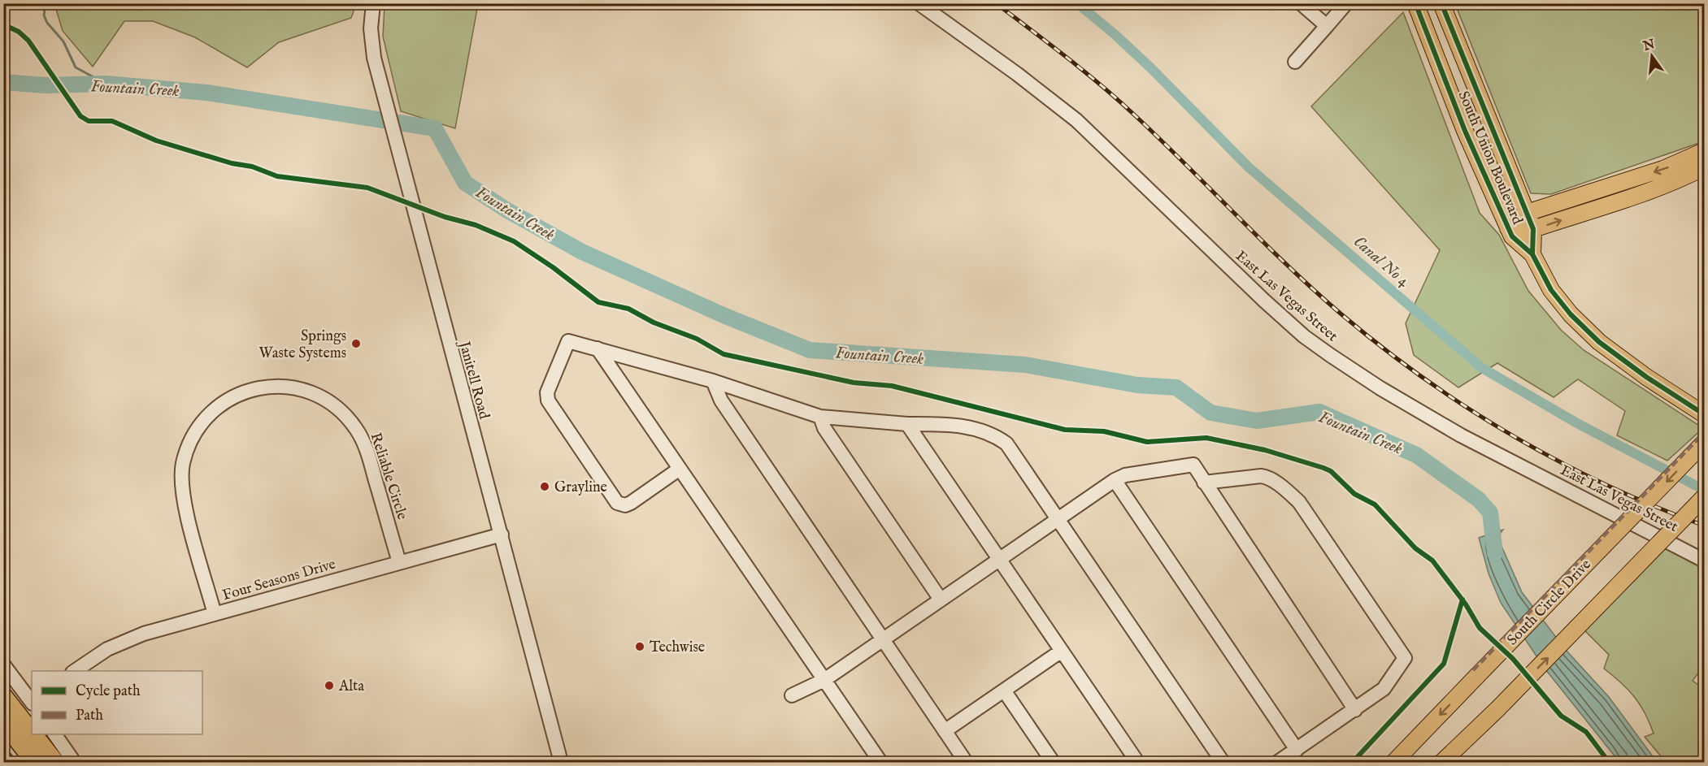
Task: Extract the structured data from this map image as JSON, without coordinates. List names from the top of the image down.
{
  "streets": {
    "main road": ["South Union Boulevard", "South Circle Drive"],
    "street": [
      "East Las Vegas Street",
      "Janitell Road",
      "Reliable Circle",
      "Four Seasons Drive"
    ]
  },
  "crossings": [
    ["Janitell Road", "Four Seasons Drive"],
    ["Reliable Circle", "Four Seasons Drive"]
  ],
  "water": ["Fountain Creek", "Canal No 4"],
  "places": [
    "Springs Waste Systems",
    "Grayline",
    "Techwise",
    "Alta"
  ],
  "legend": ["Cycle path", "Path"],
  "north": "top"
}
